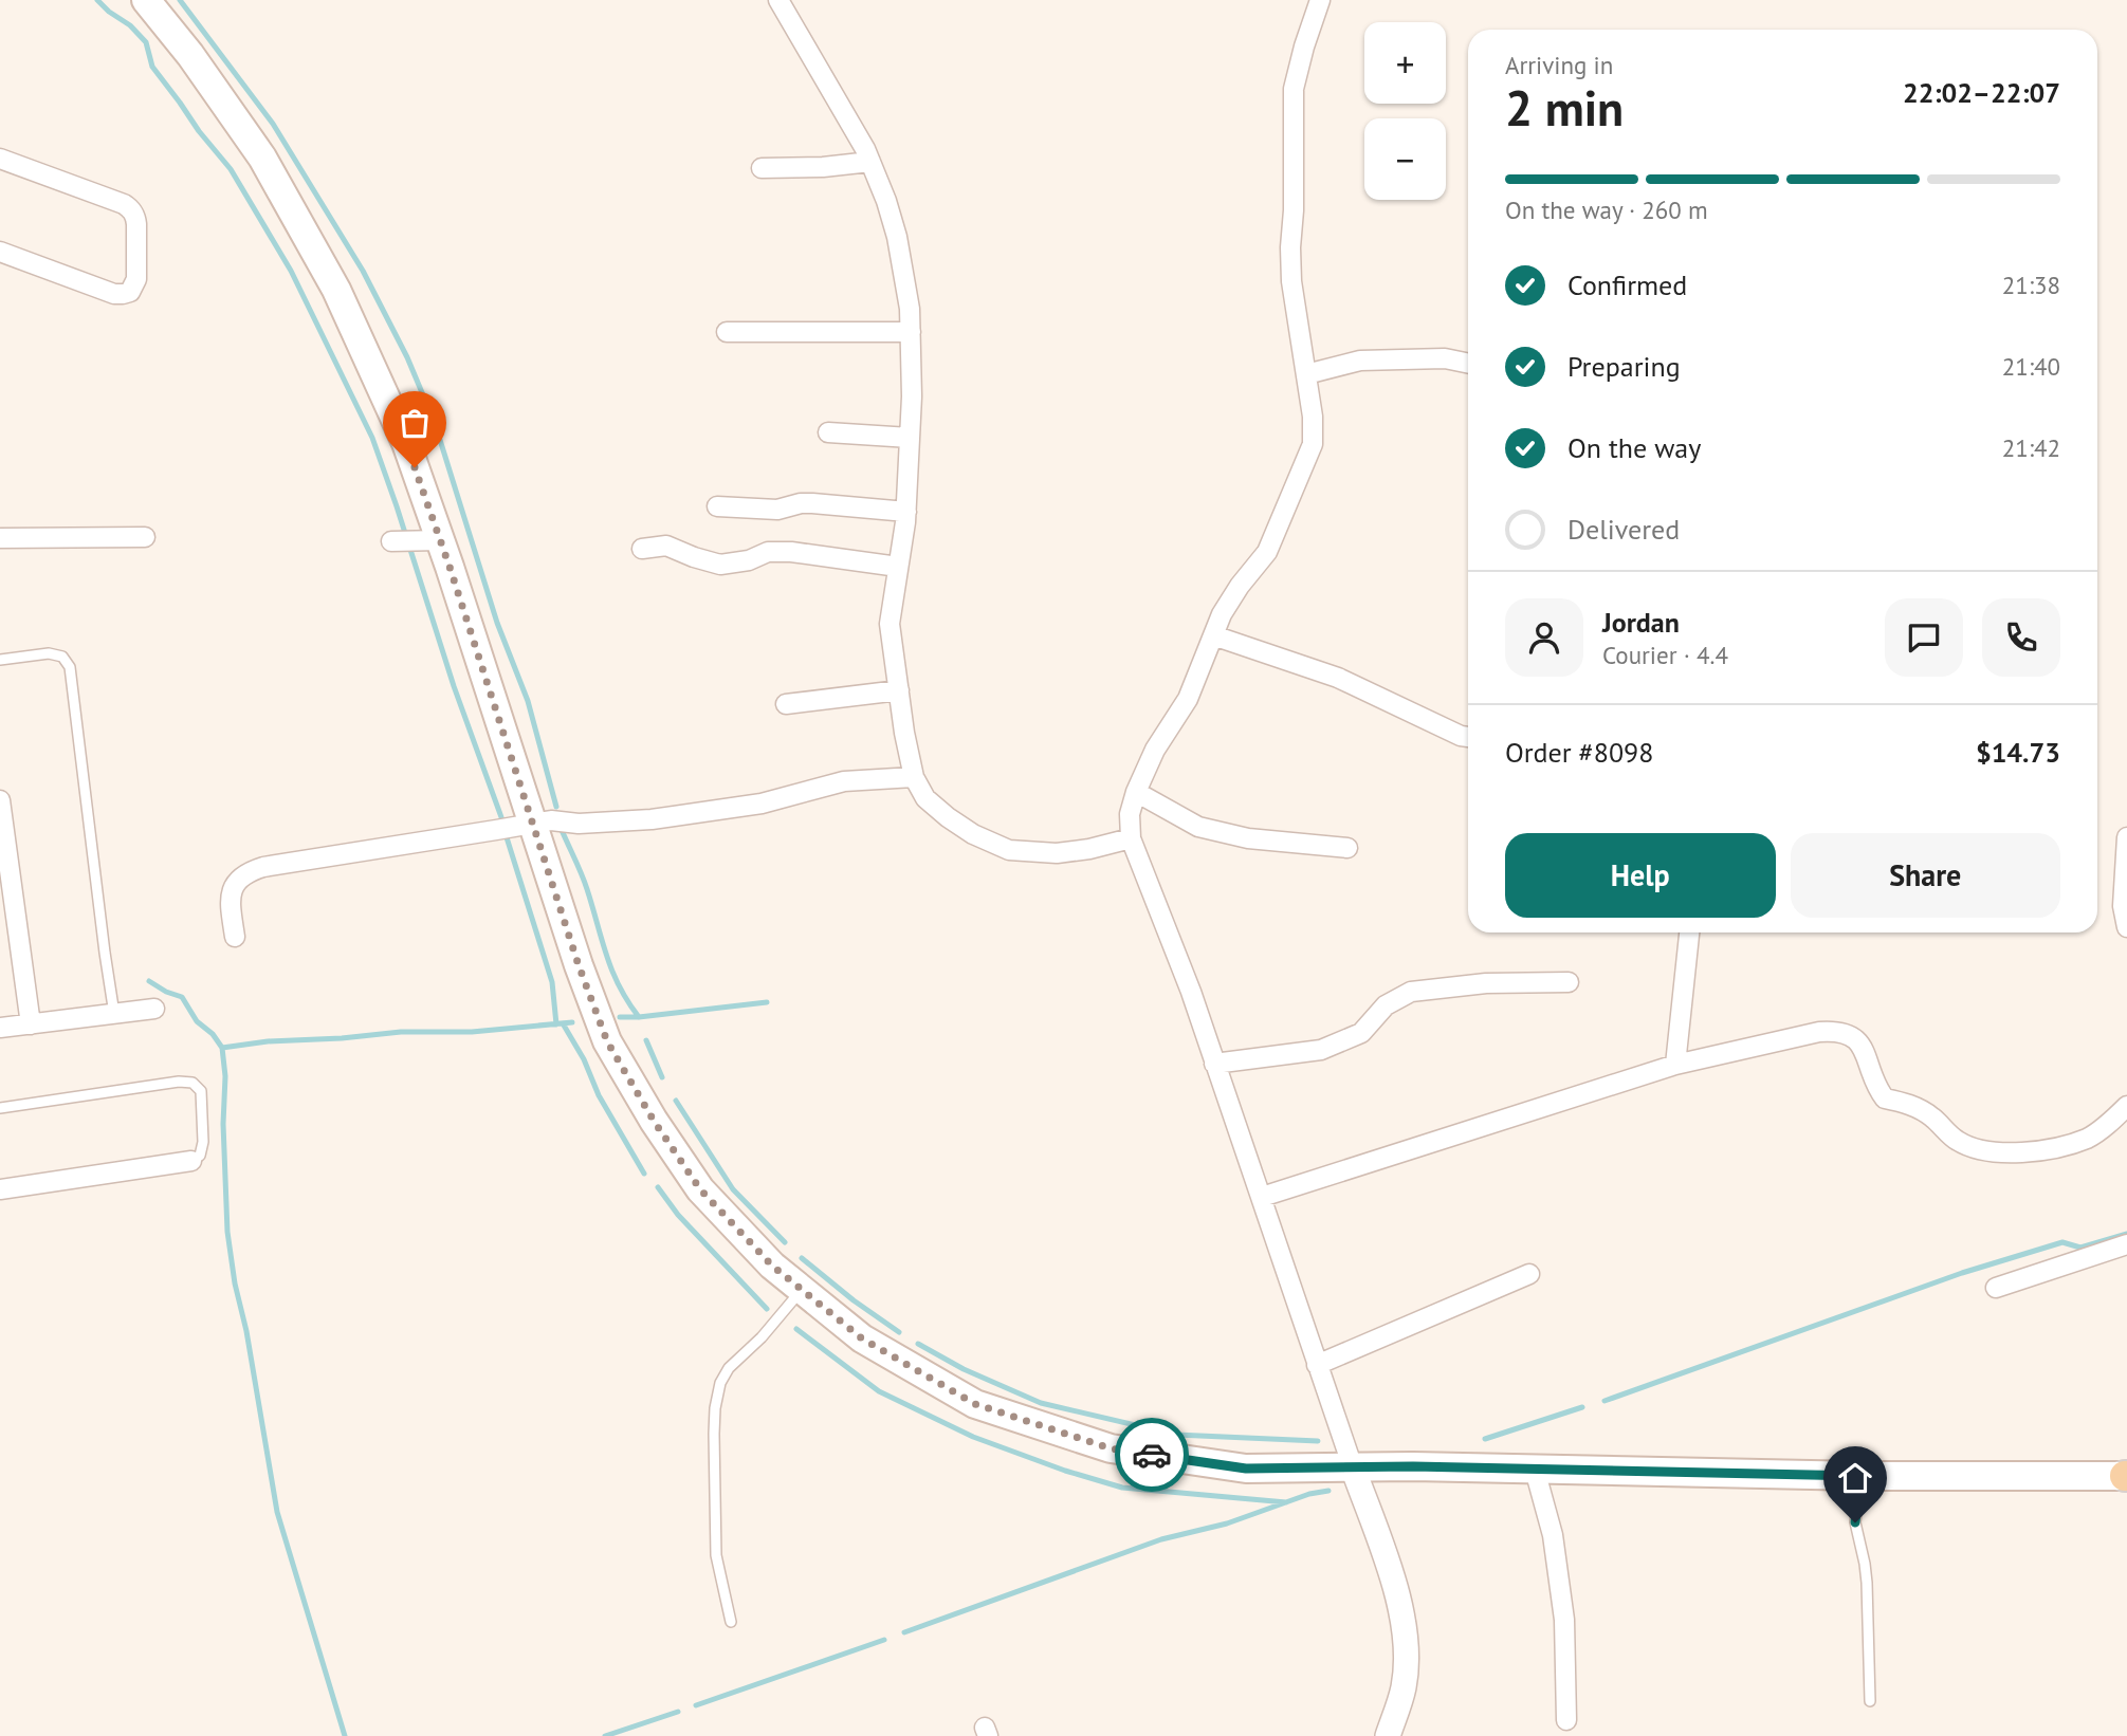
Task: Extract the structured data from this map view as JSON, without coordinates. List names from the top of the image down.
{
  "page": {
    "map_buttons": ["+", "−"],
    "heading": ["2 min", "Arriving in", "22:02–22:07"],
    "panel": [
      "Jordan",
      "Courier · 4.4",
      "Order #8098",
      "$14.73"
    ],
    "bar": "On the way · 260 m",
    "list": [
      ["Confirmed", "21:38"],
      ["Preparing", "21:40"],
      ["On the way", "21:42"],
      "Delivered"
    ],
    "buttons": ["Help", "Share"]
  }
}
